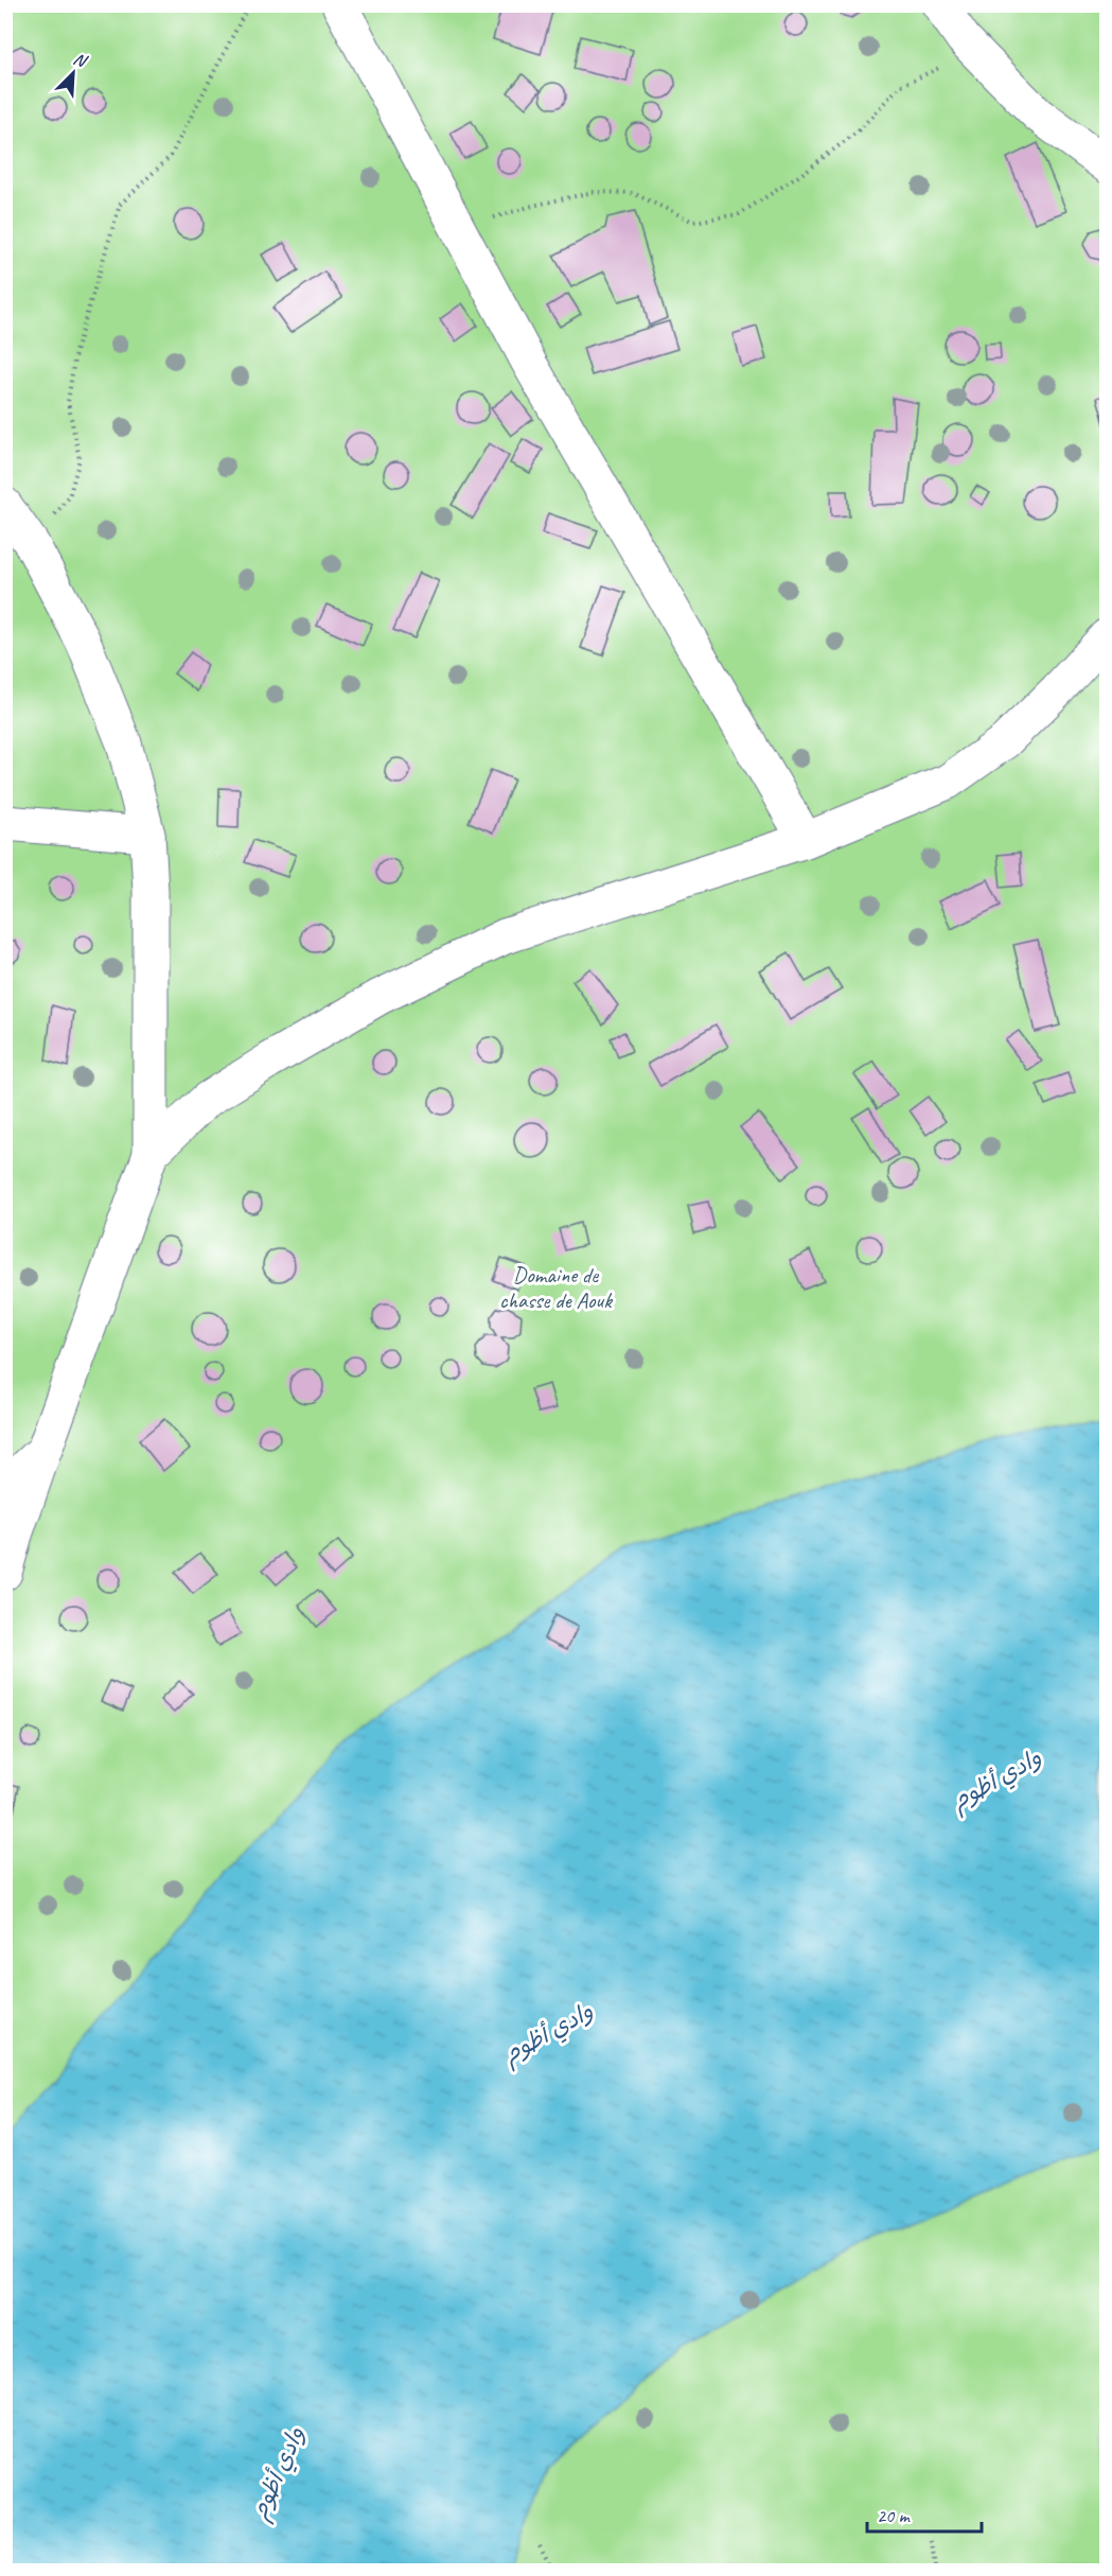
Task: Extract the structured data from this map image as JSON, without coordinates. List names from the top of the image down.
{
  "water": ["وادي أظوم"],
  "parks": ["Domaine de chasse de Aouk"],
  "scale_bar": "20 m",
  "north": "top right"
}
